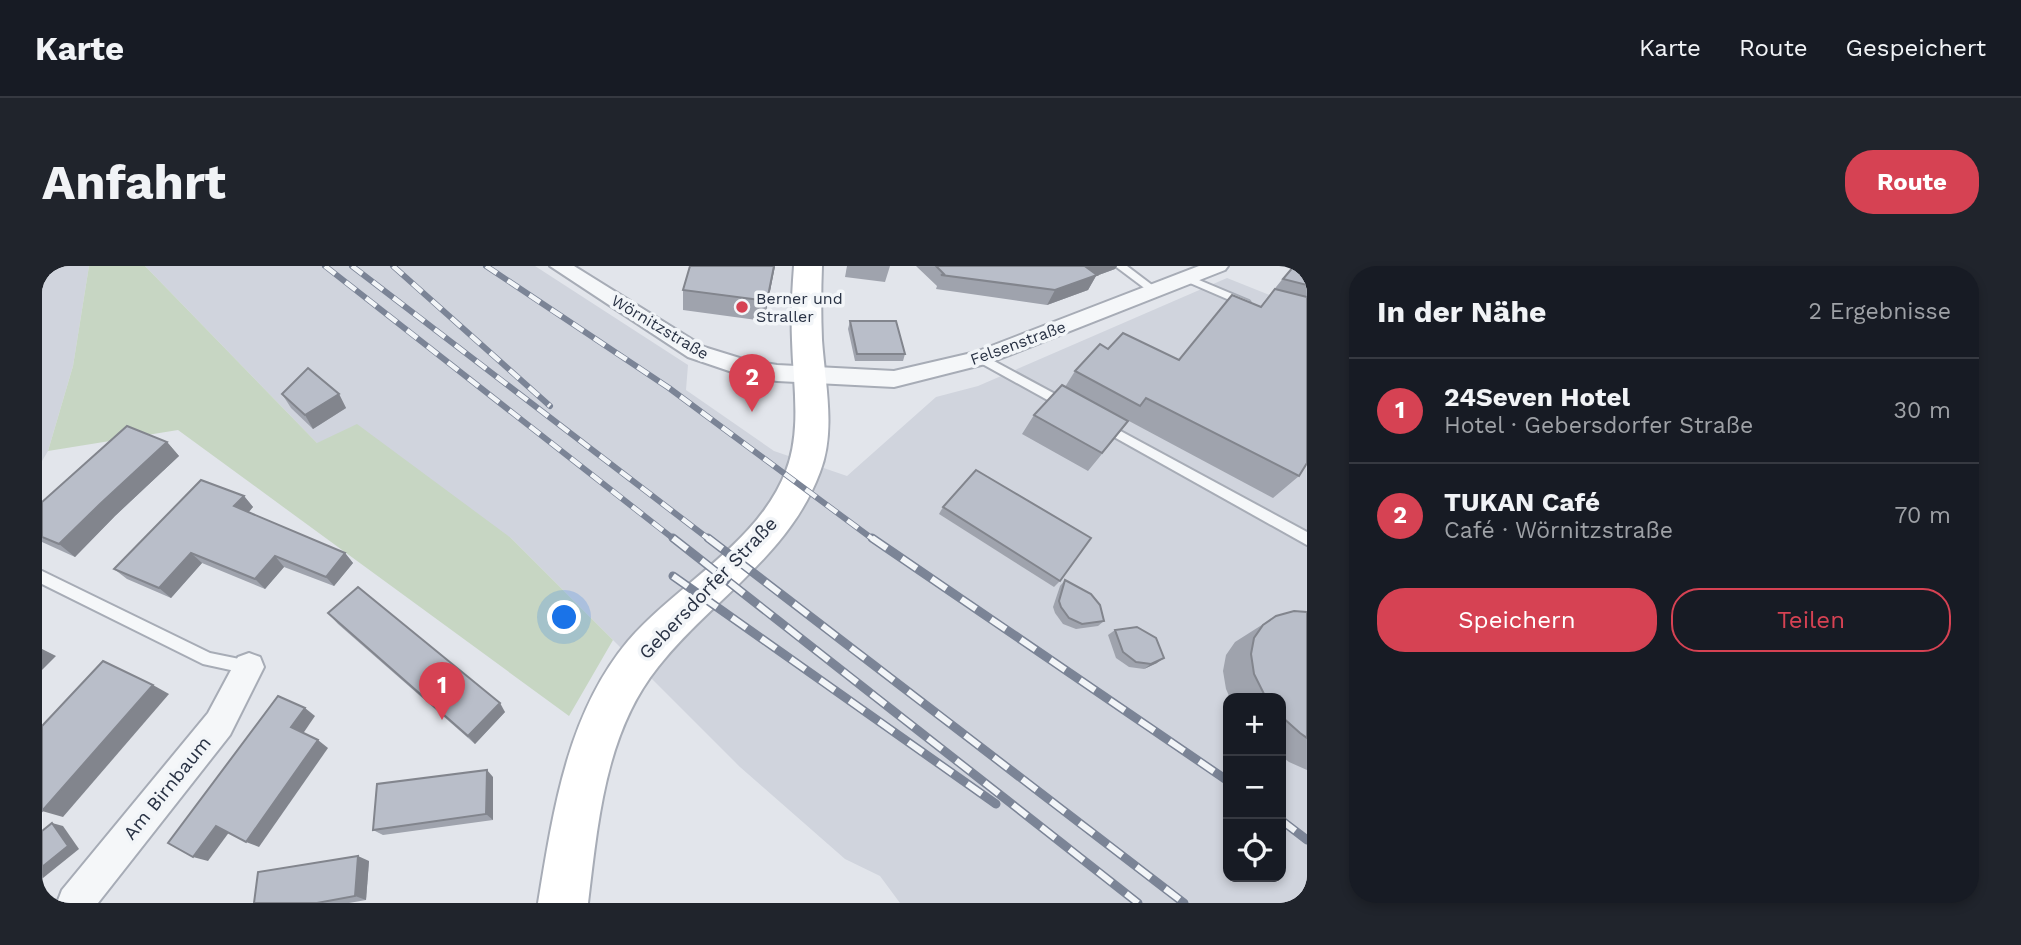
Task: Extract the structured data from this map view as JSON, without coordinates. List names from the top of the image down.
{
  "streets": {
    "main road": ["Gebersdorfer Straße"],
    "street": ["Wörnitzstraße", "Felsenstraße", "Am Birnbaum"]
  },
  "crossings": [
    ["Wörnitzstraße", "Felsenstraße"],
    ["Wörnitzstraße", "Gebersdorfer Straße"],
    ["Felsenstraße", "Gebersdorfer Straße"]
  ],
  "places": ["Berner und Straller"],
  "page": {
    "header": "Karte",
    "nav": ["Karte", "Route", "Gespeichert"],
    "buttons": [
      "Route",
      ["Speichern", "Teilen"]
    ],
    "title": "Anfahrt",
    "heading": ["In der Nähe", "2 Ergebnisse"],
    "pins": ["2", "1"],
    "list": [
      {
        "mark": "1",
        "name": "24Seven Hotel",
        "note": "Hotel · Gebersdorfer Straße",
        "value": "30 m"
      },
      {
        "mark": "2",
        "name": "TUKAN Café",
        "note": "Café · Wörnitzstraße",
        "value": "70 m"
      }
    ],
    "map_buttons": ["+", "−"]
  }
}
